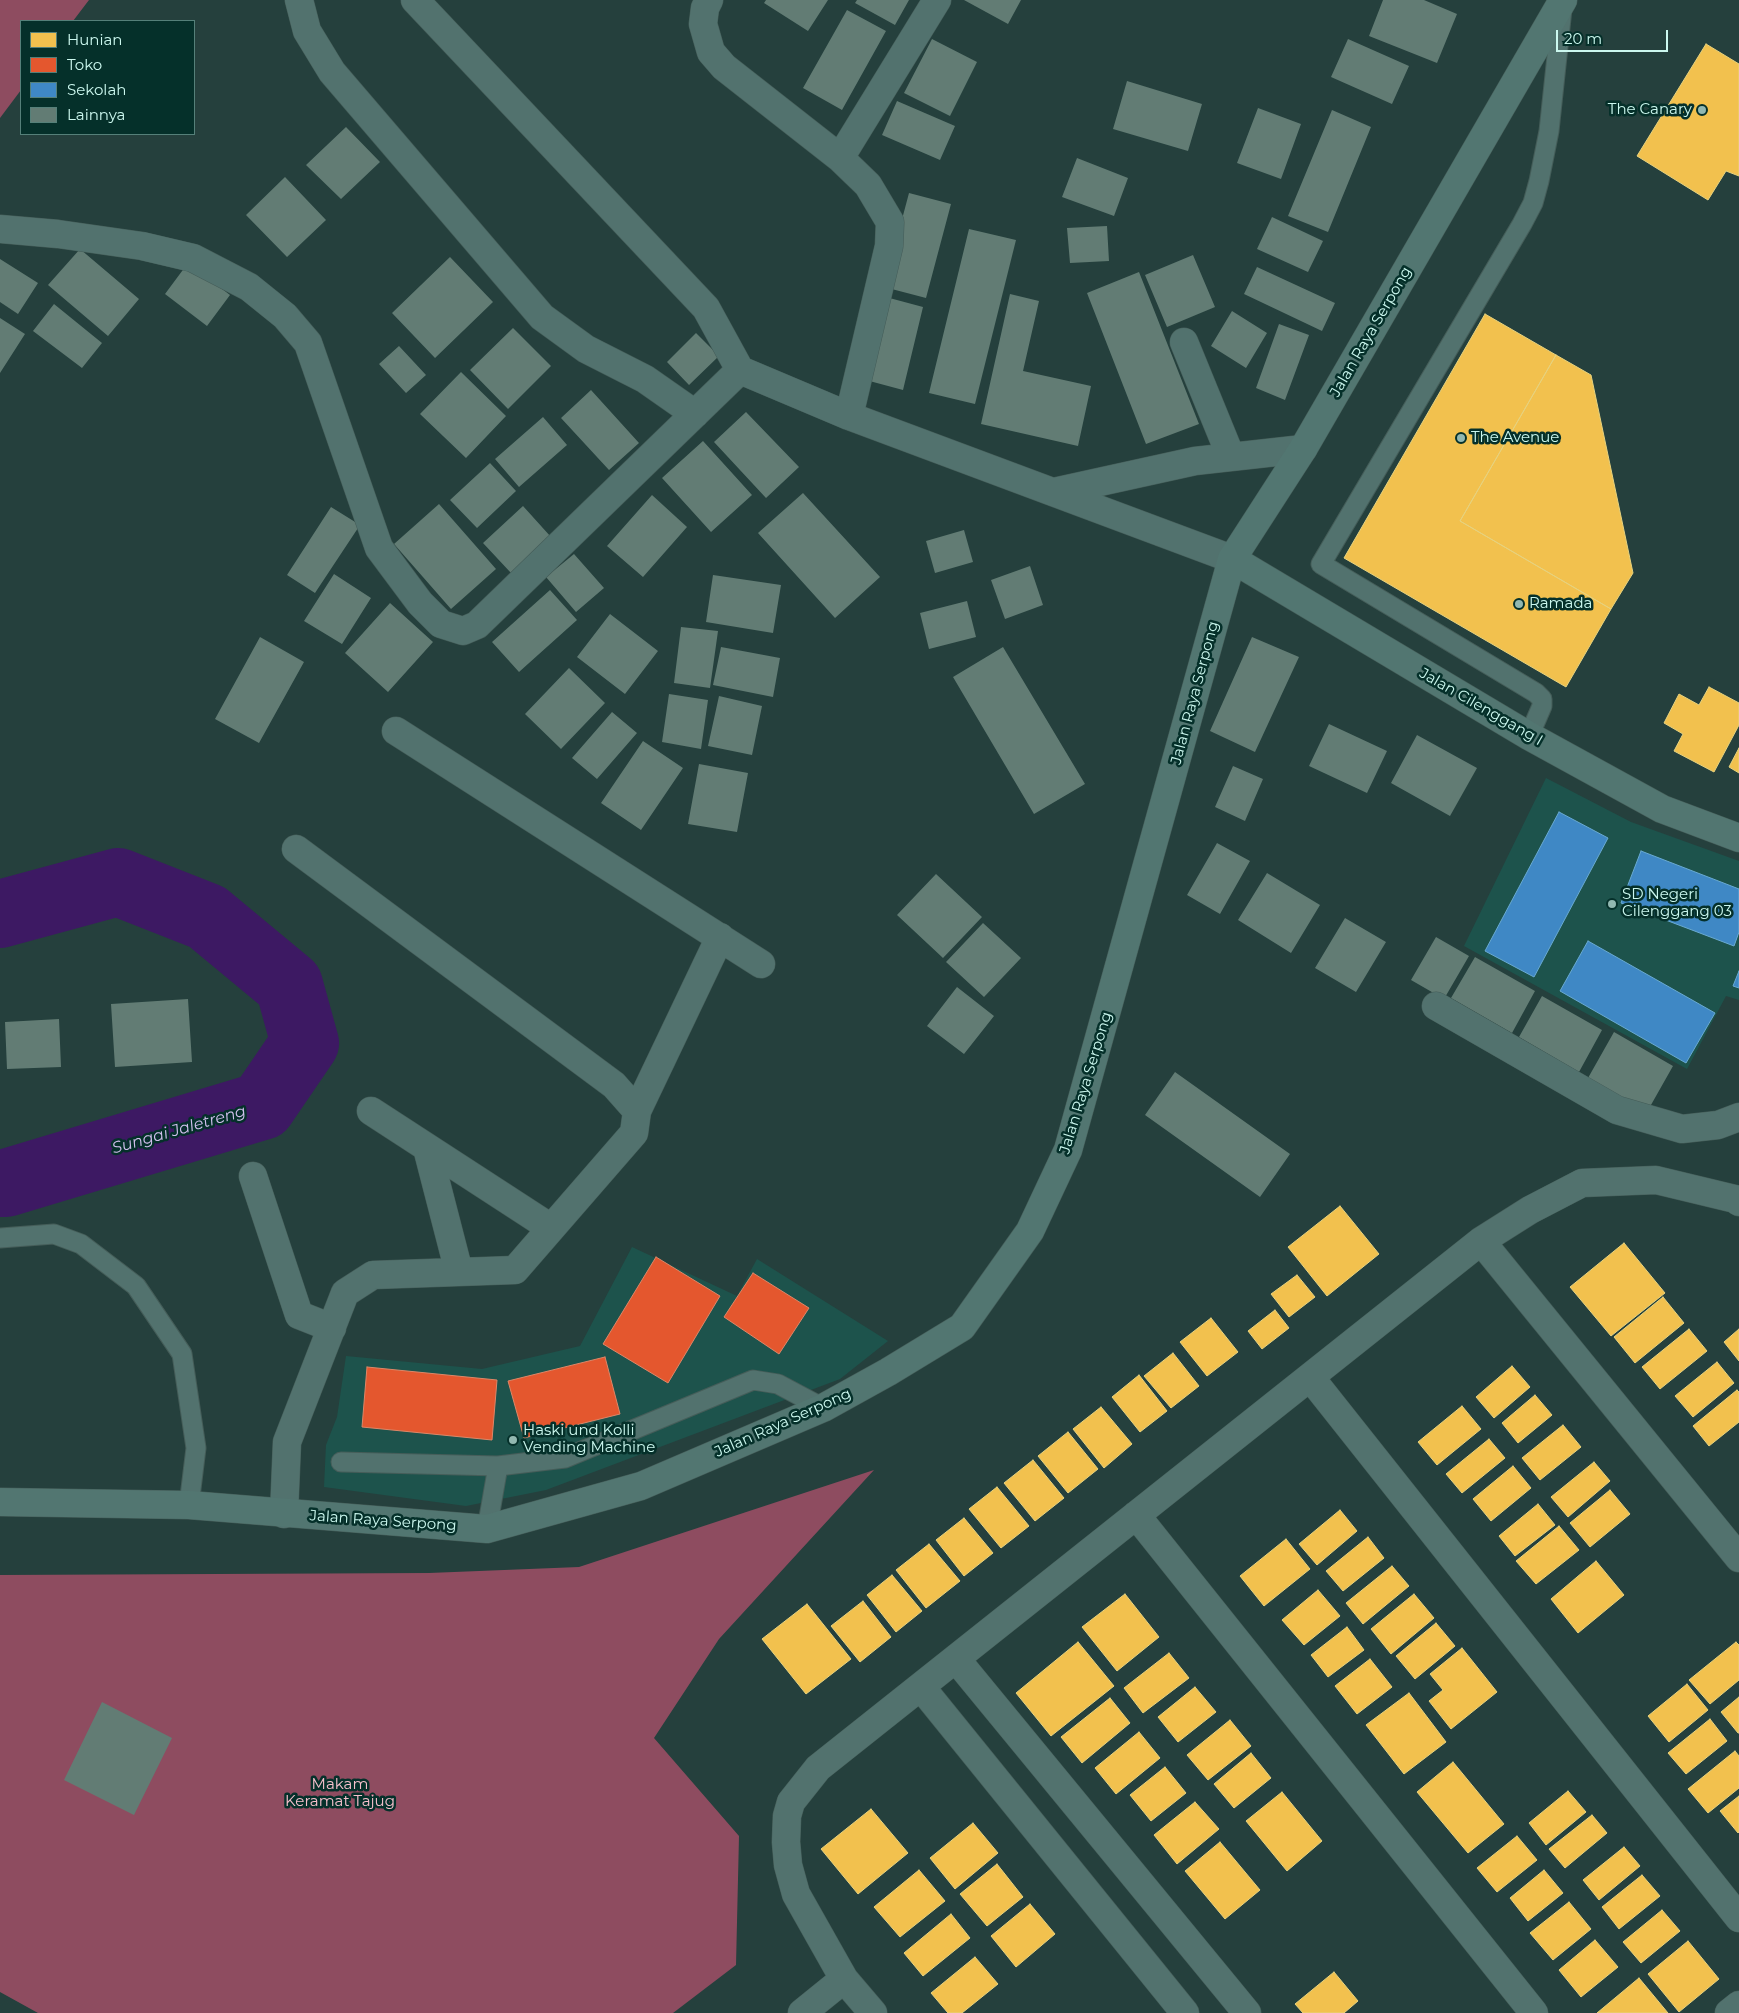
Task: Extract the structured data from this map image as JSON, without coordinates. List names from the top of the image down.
{
  "streets": {
    "main road": ["Jalan Raya Serpong", "Jalan Cilenggang I"]
  },
  "crossings": [
    ["Jalan Raya Serpong", "Jalan Cilenggang I"]
  ],
  "water": ["Sungai Jaletreng"],
  "parks": ["Makam Keramat Tajug"],
  "places": [
    "The Canary",
    "The Avenue",
    "Ramada",
    "SD Negeri Cilenggang 03",
    "Haski und Kolli Vending Machine"
  ],
  "legend": [
    "Hunian",
    "Toko",
    "Sekolah",
    "Lainnya"
  ],
  "scale_bar": "20 m"
}
